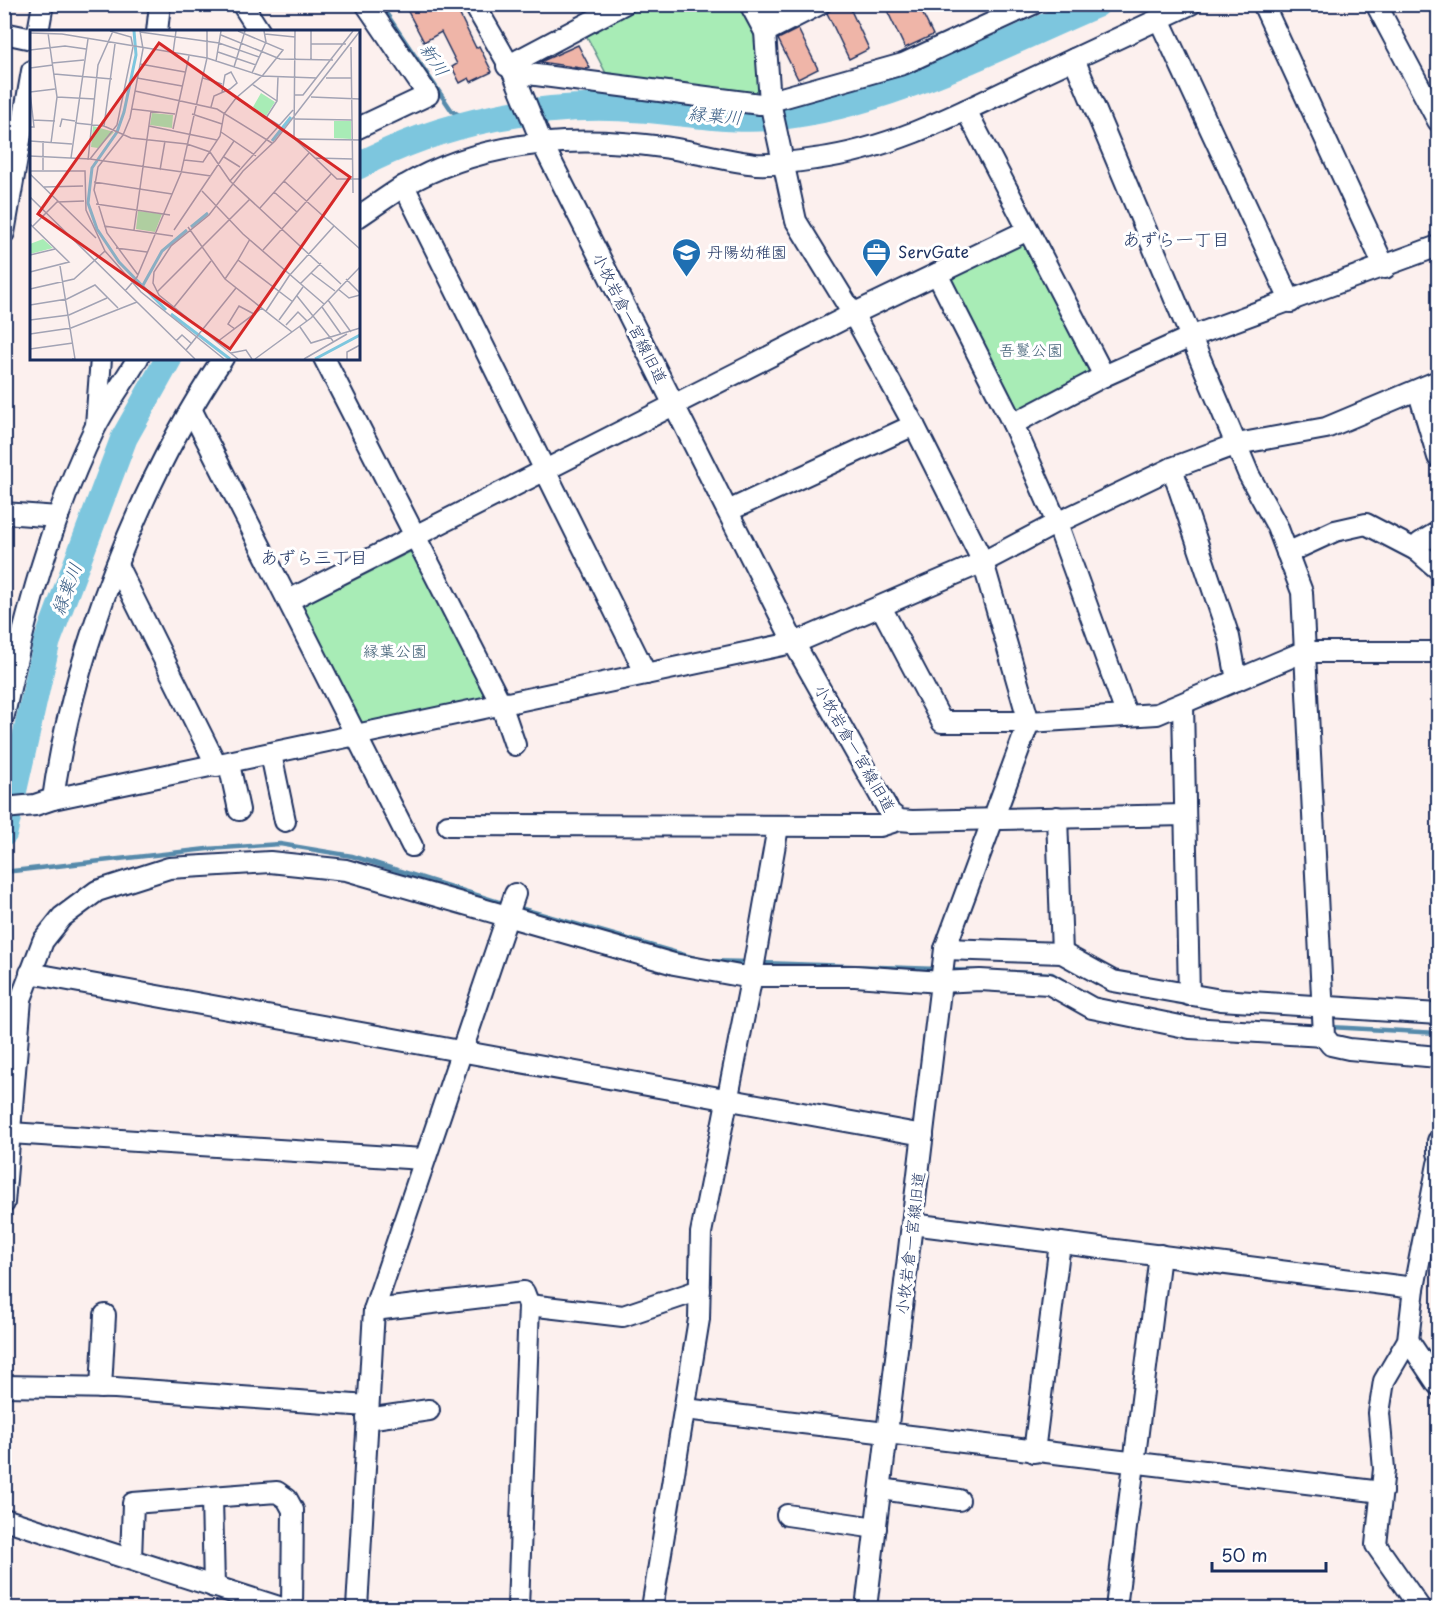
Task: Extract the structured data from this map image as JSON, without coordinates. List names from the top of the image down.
{
  "streets": {
    "street": ["小牧岩倉一宮線旧道"]
  },
  "districts": ["あずら一丁目", "あずら三丁目"],
  "water": ["新川", "縁葉川"],
  "parks": ["吾鬘公園", "縁葉公園"],
  "places": {
    "school or university": ["丹陽幼稚園"],
    "office": ["ServGate"]
  },
  "scale_bar": "50 m"
}
